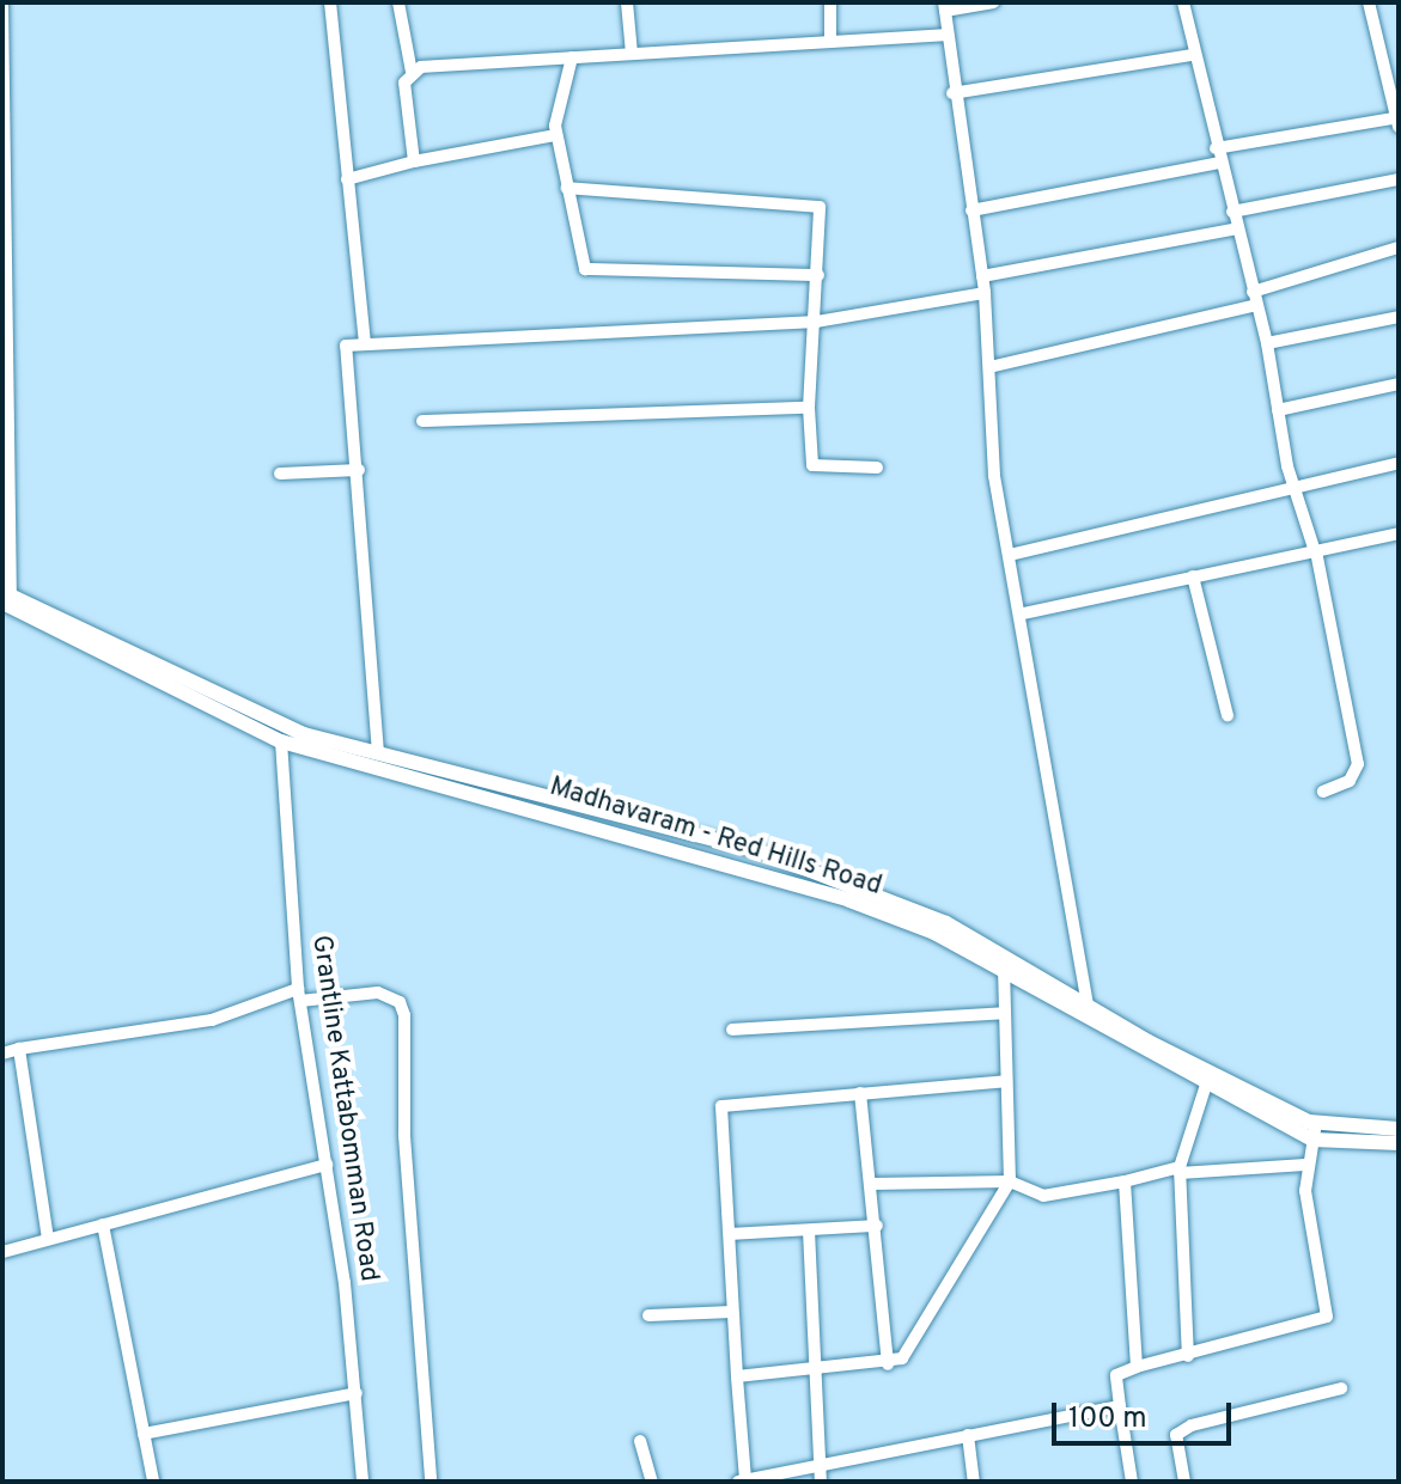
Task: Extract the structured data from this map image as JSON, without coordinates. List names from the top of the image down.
{
  "streets": {
    "main road": ["Madhavaram - Red Hills Road"],
    "street": ["Grantline Kattabomman Road"]
  },
  "crossings": [
    ["Madhavaram - Red Hills Road", "Grantline Kattabomman Road"]
  ],
  "scale_bar": "100 m"
}
